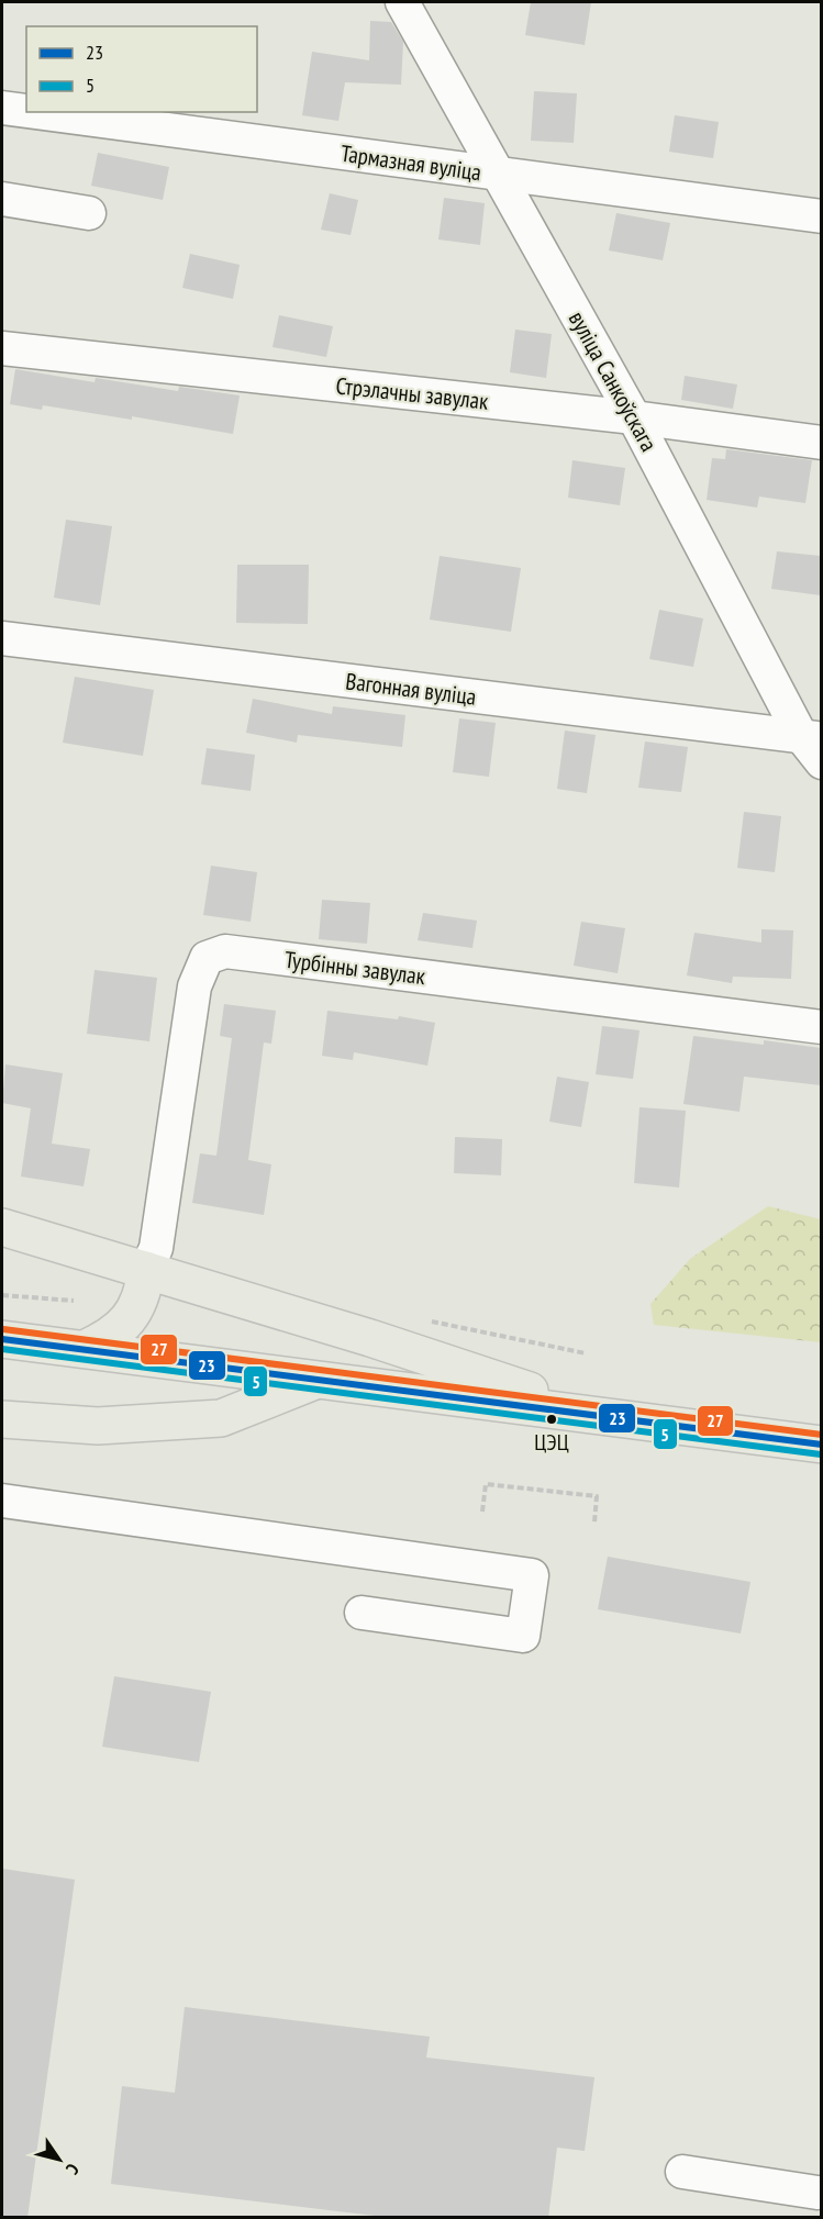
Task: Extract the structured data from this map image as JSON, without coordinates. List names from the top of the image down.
{
  "streets": {
    "street": [
      "Тармазная вуліца",
      "вуліца Санкоўскага",
      "Стрэлачны завулак",
      "Вагонная вуліца",
      "Турбінны завулак"
    ]
  },
  "crossings": [
    ["Тармазная вуліца", "вуліца Санкоўскага"],
    ["вуліца Санкоўскага", "Стрэлачны завулак"],
    ["вуліца Санкоўскага", "Вагонная вуліца"]
  ],
  "places": ["ЦЭЦ"],
  "lines": ["transit line 27", "transit line 23", "transit line 5"],
  "legend": ["23", "5"],
  "north": "bottom right"
}
